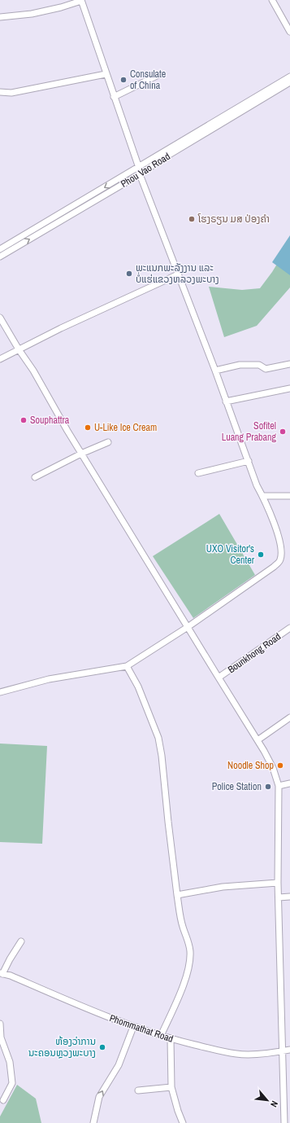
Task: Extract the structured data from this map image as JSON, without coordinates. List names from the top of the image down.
{
  "streets": {
    "street": ["Phou Vao Road", "Bounkhong Road", "Phommathat Road"]
  },
  "places": [
    "Consulate of China",
    "ໂຮງຣຽນ ມສ ປ່ອງຄຳ",
    "ພະແນກພະລັງງານ ແລະ ບໍ່ແຮ່ແຂວງຫລວງພະບາງ",
    "Souphattra",
    "U-Like Ice Cream",
    "Sofitel Luang Prabang",
    "UXO Visitor's Center",
    "Noodle Shop",
    "Police Station",
    "ຫ້ອງວ່າການ ນະຄອນຫຼວງພະບາງ"
  ],
  "north": "bottom right"
}
